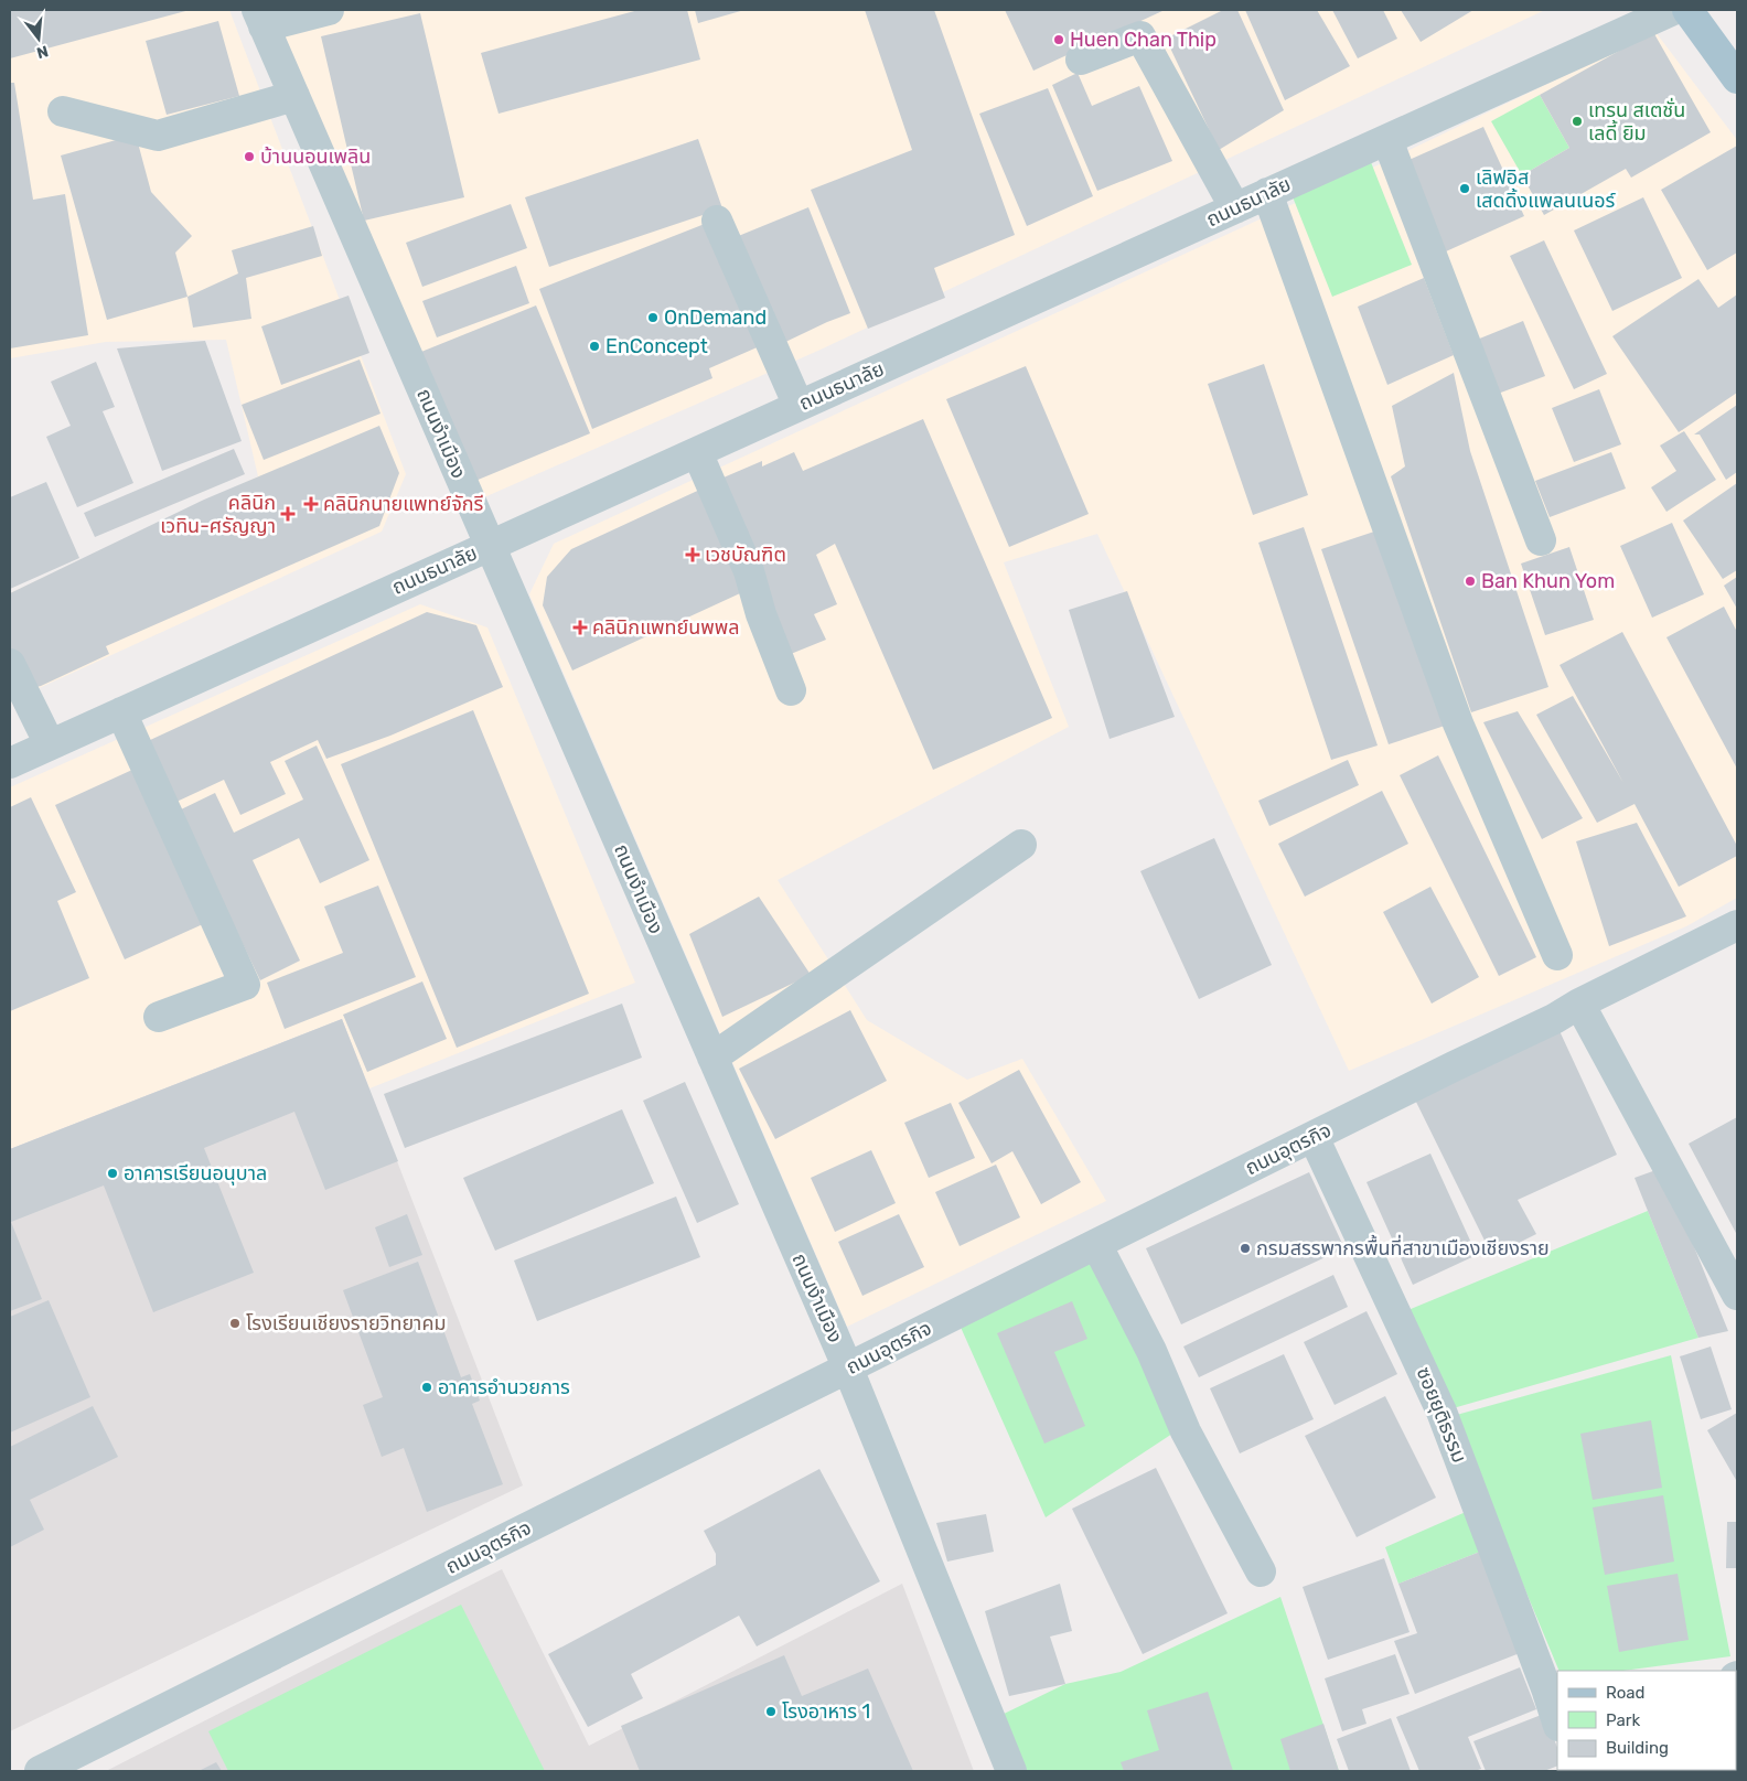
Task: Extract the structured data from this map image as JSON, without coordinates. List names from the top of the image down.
{
  "streets": {
    "street": [
      "ถนนธนาลัย",
      "ถนนงำเมือง",
      "ถนนอุตรกิจ",
      "ซอยยุติธรรม"
    ]
  },
  "crossings": [
    ["ถนนธนาลัย", "ถนนงำเมือง"],
    ["ถนนงำเมือง", "ถนนอุตรกิจ"],
    ["ถนนอุตรกิจ", "ซอยยุติธรรม"]
  ],
  "places": {
    "other": [
      "Huen Chan Thip",
      "เทรน สเตชั่น เลดี้ ยิม",
      "บ้านนอนเพลิน",
      "เลิฟอิส เสดดิ้งแพลนเนอร์",
      "OnDemand",
      "EnConcept",
      "Ban Khun Yom",
      "อาคารเรียนอนุบาล",
      "กรมสรรพากรพื้นที่สาขาเมืองเชียงราย",
      "โรงเรียนเชียงรายวิทยาคม",
      "อาคารอำนวยการ",
      "โรงอาหาร 1"
    ],
    "health": [
      "คลินิกนายแพทย์จักรี",
      "คลินิก เวทิน-ศรัญญา",
      "เวชบัณฑิต",
      "คลินิกแพทย์นพพล"
    ]
  },
  "legend": ["Road", "Park", "Building"],
  "north": "bottom"
}
